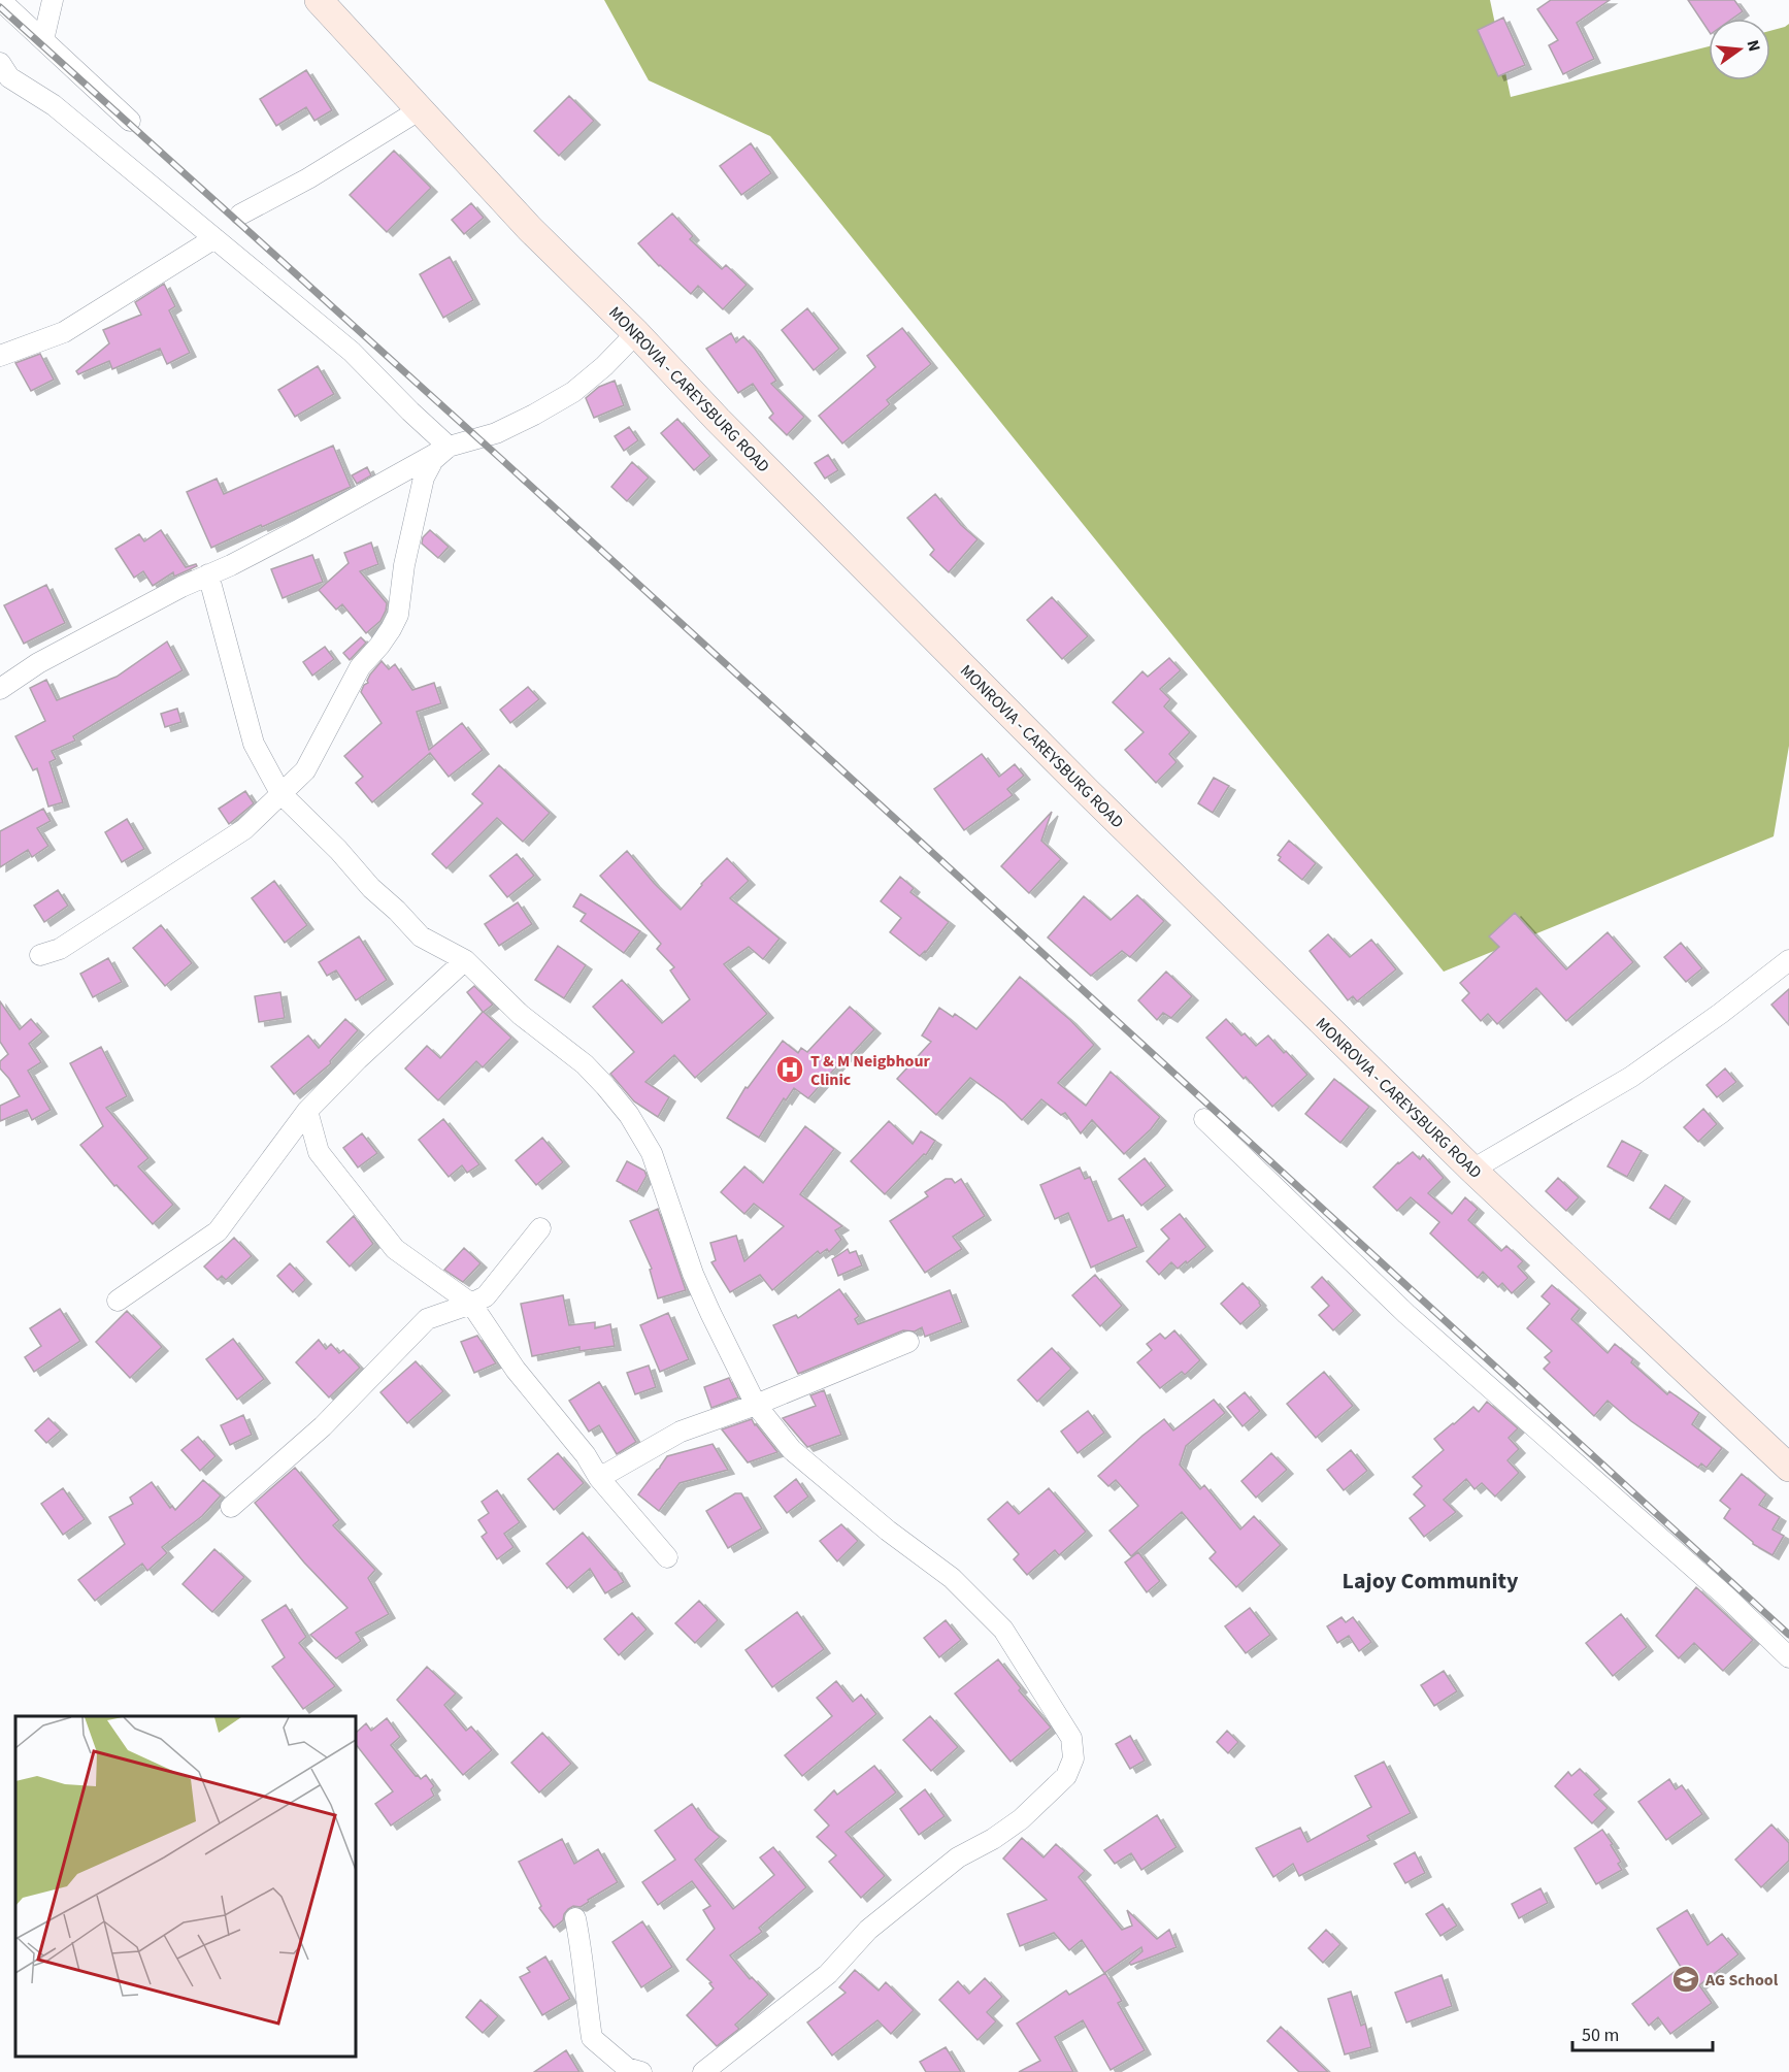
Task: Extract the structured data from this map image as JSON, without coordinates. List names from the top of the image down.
{
  "streets": {
    "main road": ["MONROVIA - CAREYSBURG ROAD"]
  },
  "districts": ["Lajoy Community"],
  "places": {
    "hospital": ["T & M Neigbhour Clinic"],
    "school or university": ["AG School"]
  },
  "scale_bar": "50 m",
  "north": "right"
}
